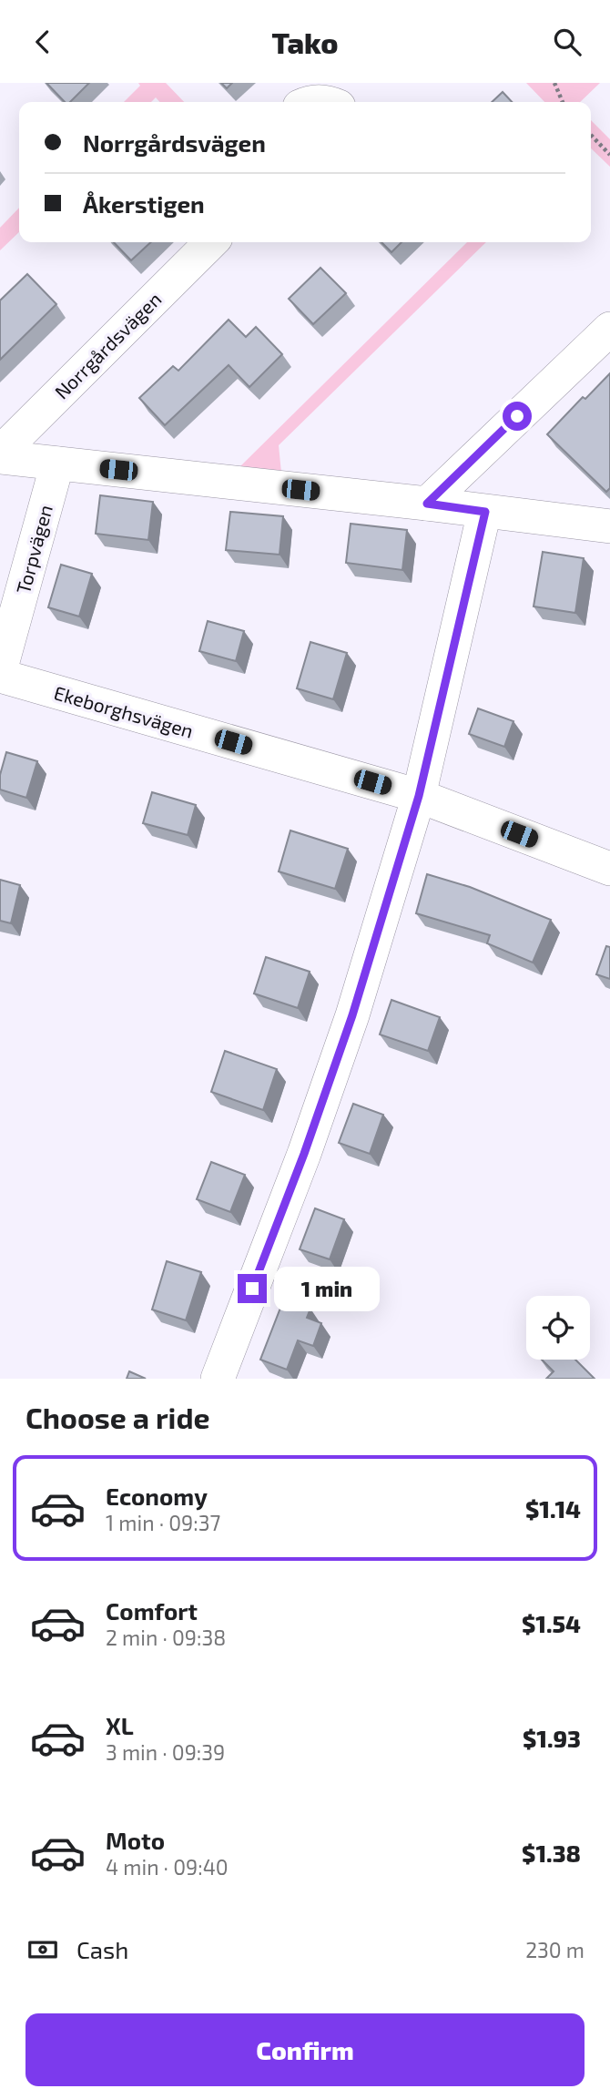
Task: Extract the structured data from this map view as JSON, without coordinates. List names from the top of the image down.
{
  "streets": {
    "street": ["Norrgårdsvägen", "Torpvägen", "Ekeborghsvägen"]
  },
  "crossings": [
    ["Norrgårdsvägen", "Torpvägen"],
    ["Torpvägen", "Ekeborghsvägen"]
  ],
  "page": {
    "header": "Tako",
    "banner": ["Norrgårdsvägen", "Åkerstigen"],
    "bubble": "1 min",
    "heading": "Choose a ride",
    "list": [
      {
        "name": "Economy",
        "note": "1 min · 09:37",
        "value": "$1.14"
      },
      {
        "name": "Comfort",
        "note": "2 min · 09:38",
        "value": "$1.54"
      },
      {
        "name": "XL",
        "note": "3 min · 09:39",
        "value": "$1.93"
      },
      {
        "name": "Moto",
        "note": "4 min · 09:40",
        "value": "$1.38"
      }
    ],
    "pay": ["Cash", "230 m"],
    "buttons": "Confirm"
  }
}
